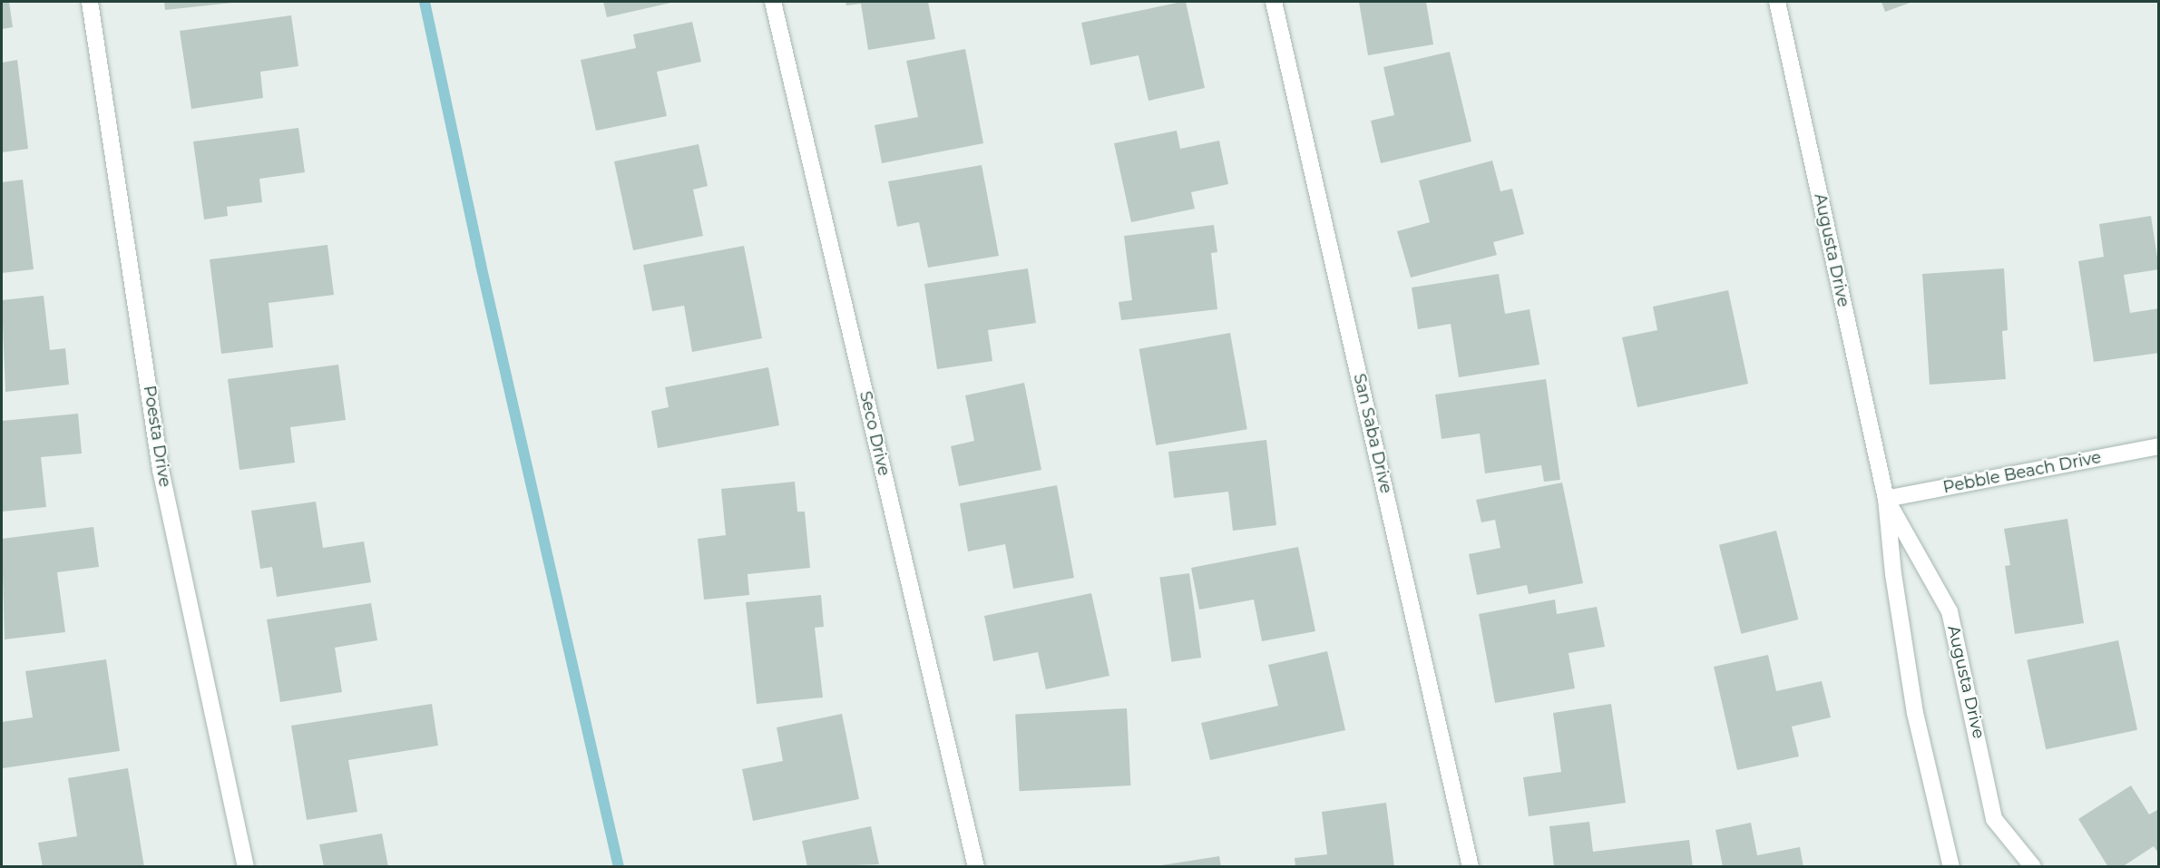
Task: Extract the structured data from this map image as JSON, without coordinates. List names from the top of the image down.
{
  "streets": {
    "street": [
      "Augusta Drive",
      "Seco Drive",
      "San Saba Drive",
      "Poesta Drive",
      "Pebble Beach Drive"
    ]
  },
  "crossings": [
    ["Augusta Drive", "Pebble Beach Drive"]
  ]
}
